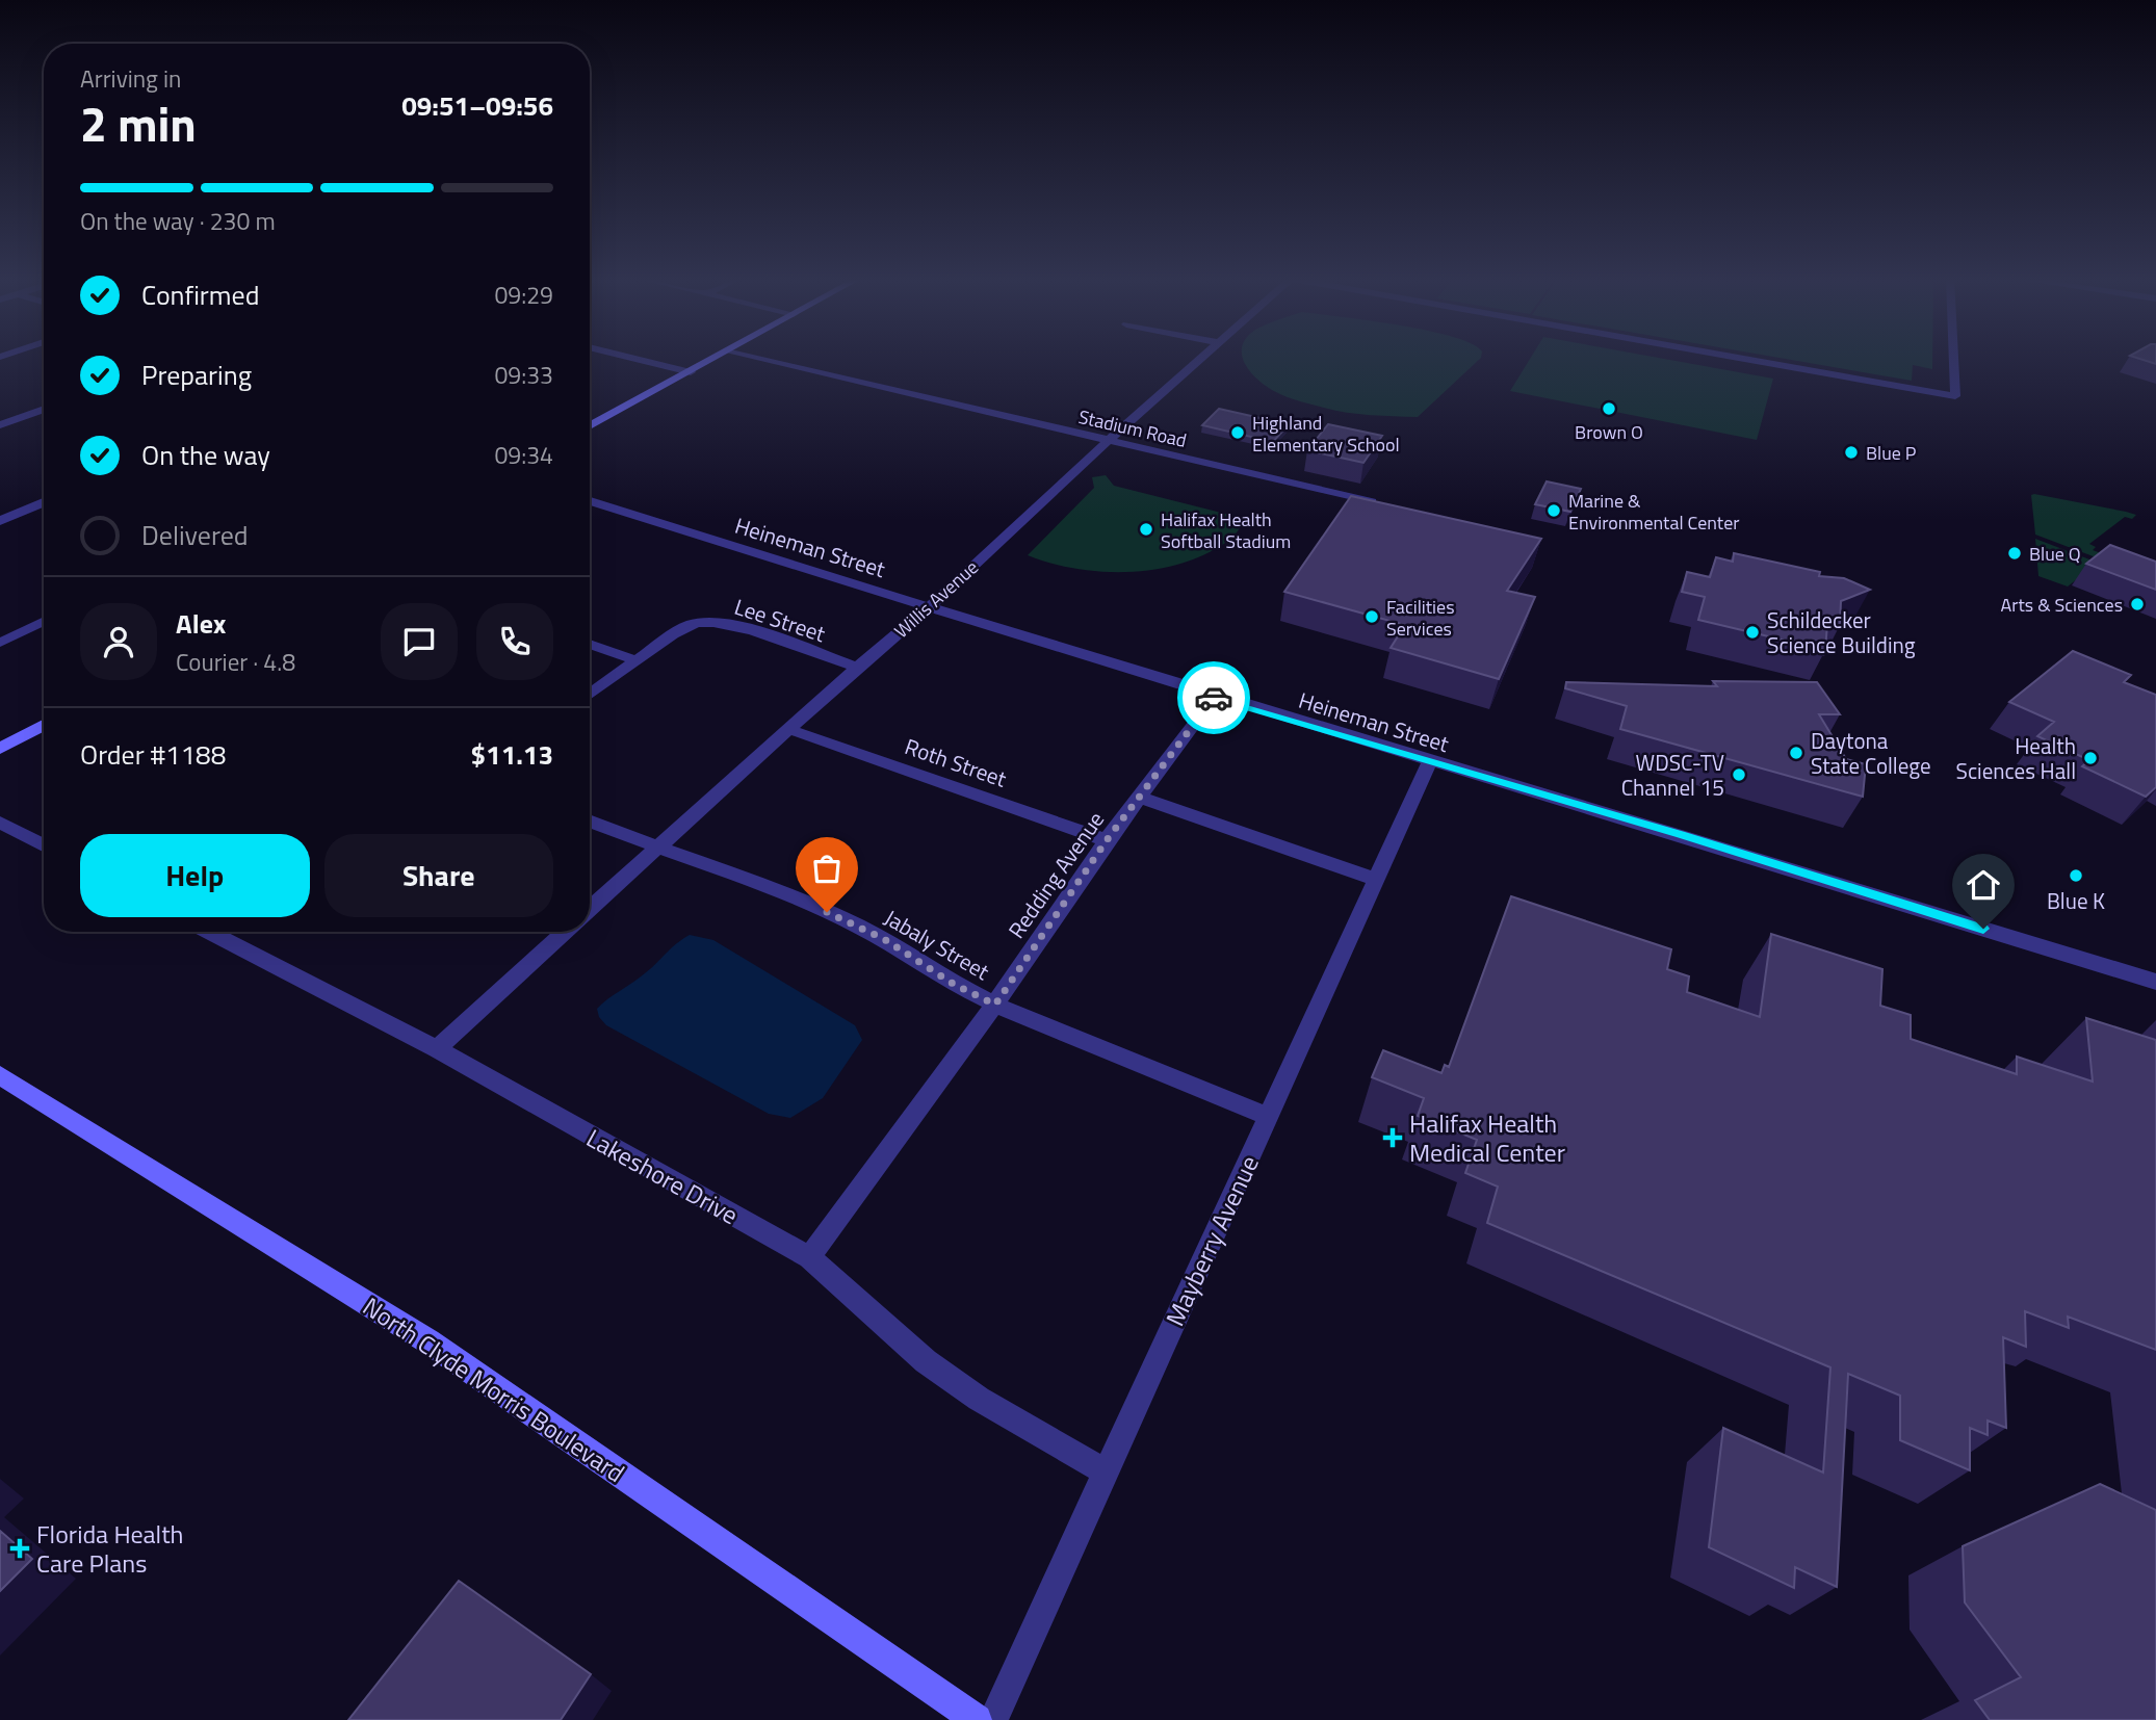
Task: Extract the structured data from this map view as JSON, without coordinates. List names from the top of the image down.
{
  "streets": {
    "main road": ["North Clyde Morris Boulevard"],
    "street": [
      "Stadium Road",
      "Heineman Street",
      "Willis Avenue",
      "Lee Street",
      "Roth Street",
      "Redding Avenue",
      "Jabaly Street",
      "Lakeshore Drive",
      "Mayberry Avenue"
    ]
  },
  "crossings": [
    ["Stadium Road", "Willis Avenue"],
    ["Heineman Street", "Willis Avenue"],
    ["Heineman Street", "Redding Avenue"],
    ["Heineman Street", "Mayberry Avenue"],
    ["Willis Avenue", "Lee Street"],
    ["Willis Avenue", "Roth Street"],
    ["Willis Avenue", "Jabaly Street"],
    ["Roth Street", "Redding Avenue"],
    ["Redding Avenue", "Jabaly Street"],
    ["Redding Avenue", "Lakeshore Drive"],
    ["Jabaly Street", "Mayberry Avenue"],
    ["Lakeshore Drive", "Mayberry Avenue"]
  ],
  "places": {
    "other": [
      "Brown O",
      "Highland Elementary School",
      "Blue P",
      "Marine & Environmental Center",
      "Halifax Health Softball Stadium",
      "Blue Q",
      "Arts & Sciences",
      "Facilities Services",
      "Schildecker Science Building",
      "Daytona State College",
      "Health Sciences Hall",
      "WDSC-TV Channel 15",
      "Blue K"
    ],
    "health": ["Halifax Health Medical Center", "Florida Health Care Plans"]
  },
  "page": {
    "heading": ["2 min", "Arriving in", "09:51–09:56"],
    "panel": [
      "Alex",
      "Courier · 4.8",
      "Order #1188",
      "$11.13"
    ],
    "bar": "On the way · 230 m",
    "list": [
      ["Confirmed", "09:29"],
      ["Preparing", "09:33"],
      ["On the way", "09:34"],
      "Delivered"
    ],
    "buttons": ["Help", "Share"]
  }
}
